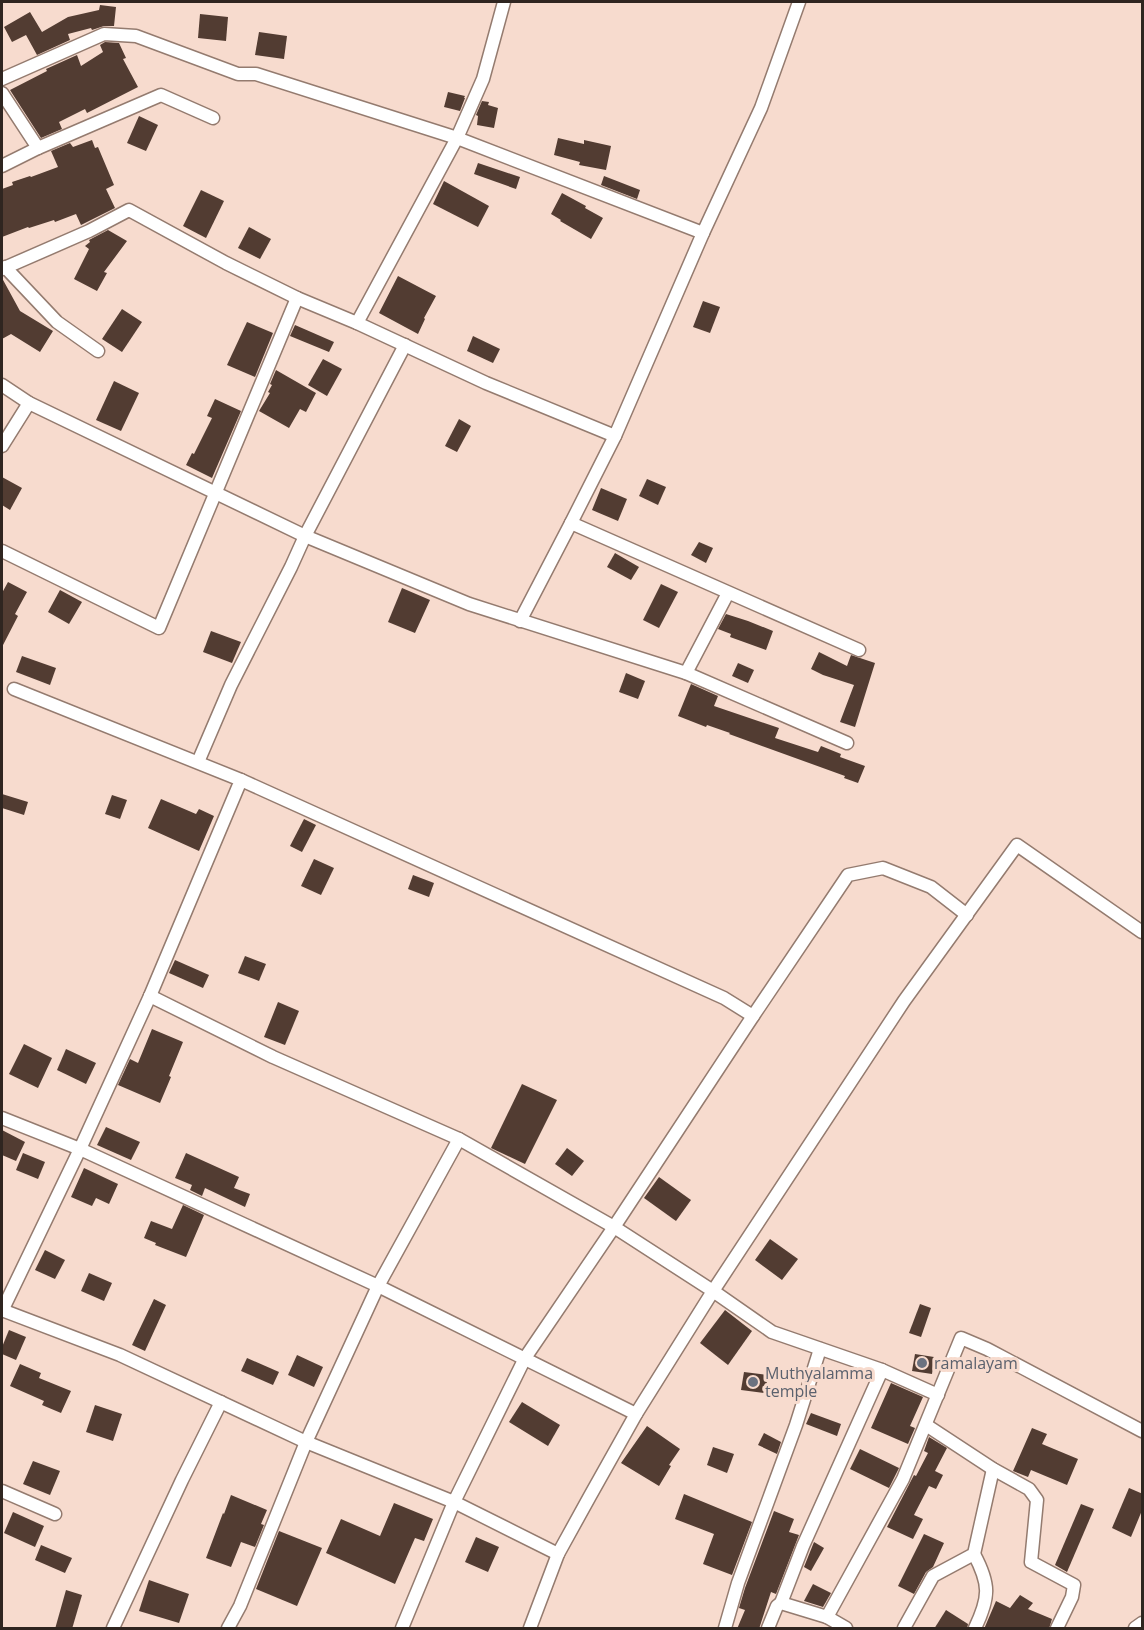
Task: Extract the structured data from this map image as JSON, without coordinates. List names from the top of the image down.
{
  "places": ["ramalayam", "Muthyalamma temple"]
}
